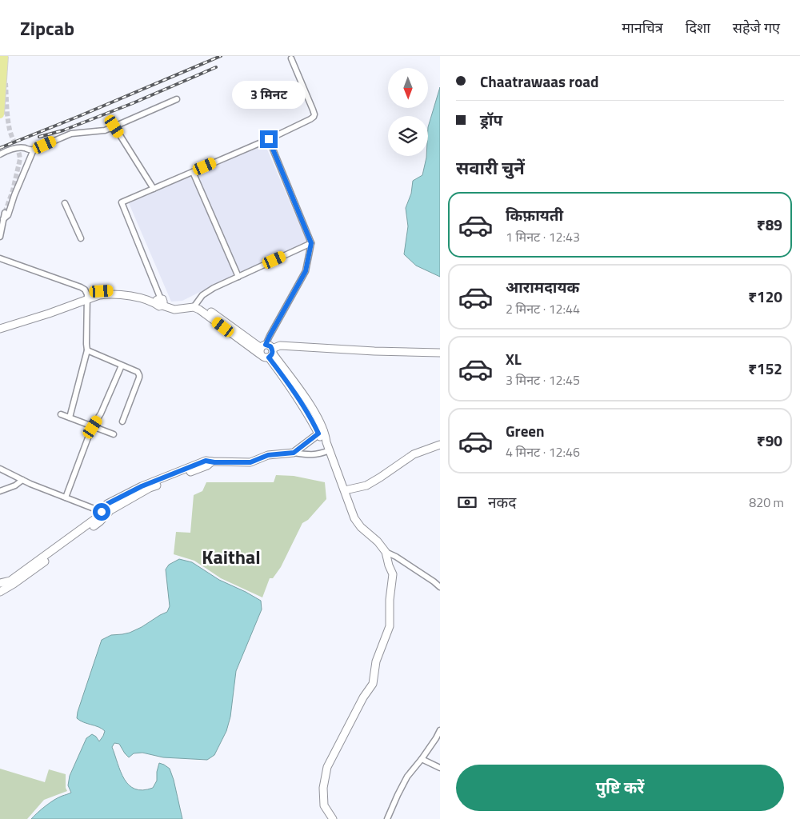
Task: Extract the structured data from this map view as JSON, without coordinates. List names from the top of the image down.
{
  "districts": ["Kaithal"],
  "north": "bottom",
  "page": {
    "header": "Zipcab",
    "nav": ["मानचित्र", "दिशा", "सहेजे गए"],
    "banner": ["Chaatrawaas road", "ड्रॉप"],
    "bubble": "3 मिनट",
    "heading": "सवारी चुनें",
    "list": [
      {
        "name": "किफ़ायती",
        "note": "1 मिनट · 12:43",
        "value": "₹89"
      },
      {
        "name": "आरामदायक",
        "note": "2 मिनट · 12:44",
        "value": "₹120"
      },
      {
        "name": "XL",
        "note": "3 मिनट · 12:45",
        "value": "₹152"
      },
      {
        "name": "Green",
        "note": "4 मिनट · 12:46",
        "value": "₹90"
      }
    ],
    "pay": ["नकद", "820 m"],
    "buttons": "पुष्टि करें"
  }
}
